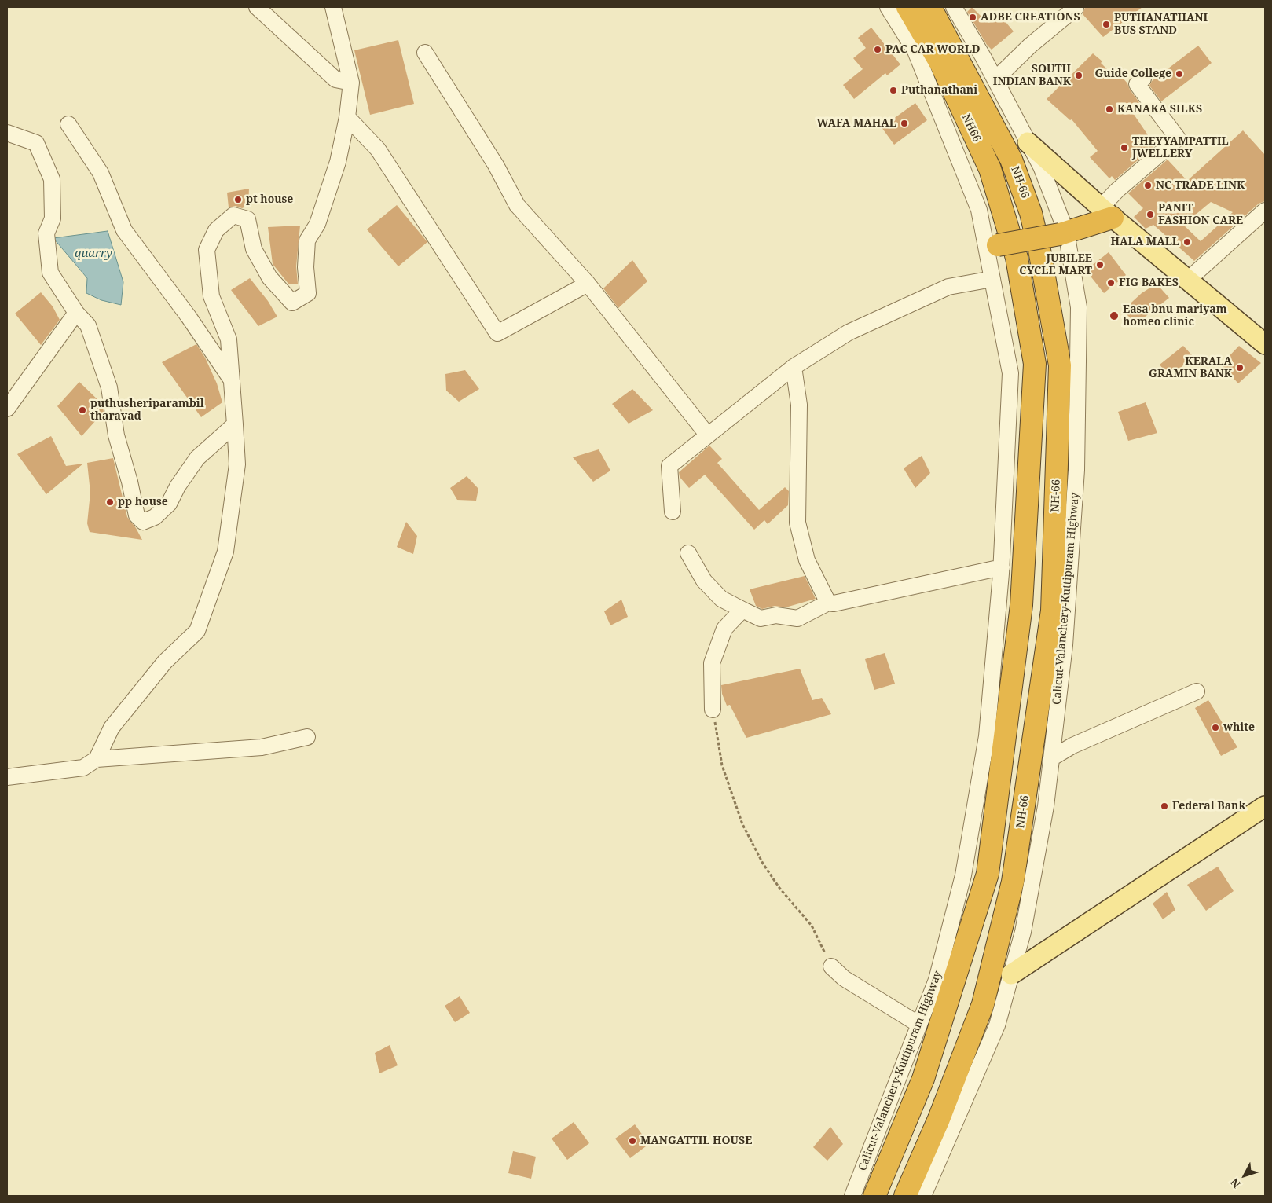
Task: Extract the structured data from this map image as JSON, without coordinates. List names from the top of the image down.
{
  "streets": {
    "highway": ["NH66", "NH-66", "Calicut-Valanchery-Kuttipuram Highway"]
  },
  "crossings": [
    ["NH66", "Calicut-Valanchery-Kuttipuram Highway"]
  ],
  "water": ["quarry"],
  "places": [
    "ADBE CREATIONS",
    "PUTHANATHANI BUS STAND",
    "PAC CAR WORLD",
    "Guide College",
    "SOUTH INDIAN BANK",
    "Puthanathani",
    "KANAKA SILKS",
    "WAFA MAHAL",
    "THEYYAMPATTIL JWELLERY",
    "NC TRADE LINK",
    "pt house",
    "PANIT FASHION CARE",
    "HALA MALL",
    "JUBILEE CYCLE MART",
    "FIG BAKES",
    "Easa bnu mariyam homeo clinic",
    "KERALA GRAMIN BANK",
    "puthusheriparambil tharavad",
    "pp house",
    "white",
    "Federal Bank",
    "MANGATTIL HOUSE"
  ],
  "north": "bottom left"
}
